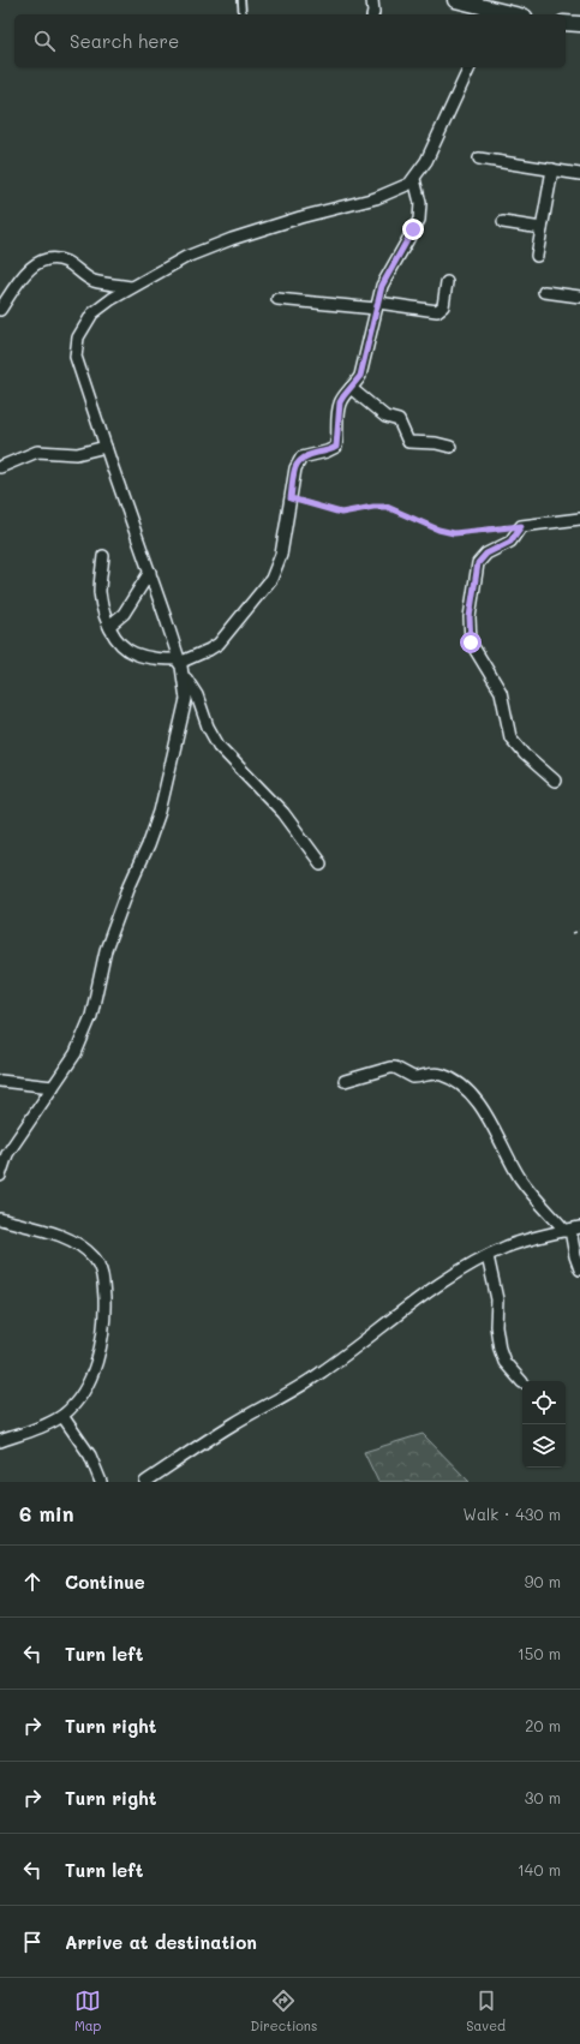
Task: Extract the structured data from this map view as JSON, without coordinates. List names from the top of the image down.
{
  "page": {
    "search": "Search here",
    "heading": ["6 min", "Walk · 430 m"],
    "list": [
      ["Continue", "90 m"],
      ["Turn left", "150 m"],
      ["Turn right", "20 m"],
      ["Turn right", "30 m"],
      ["Turn left", "140 m"],
      "Arrive at destination"
    ],
    "nav": ["Map", "Directions", "Saved"]
  }
}
